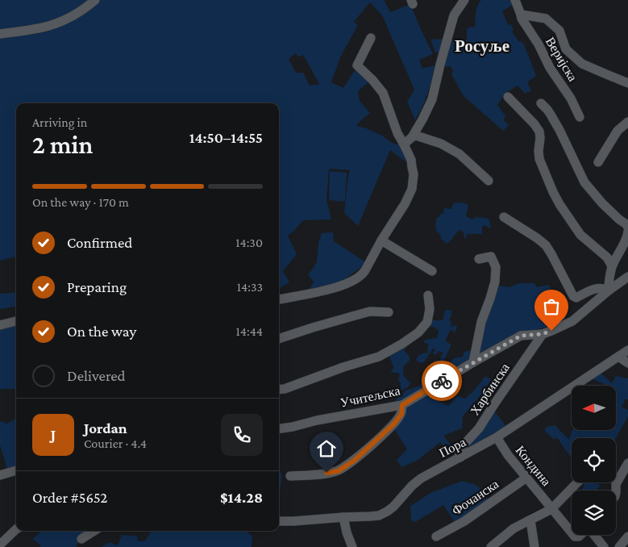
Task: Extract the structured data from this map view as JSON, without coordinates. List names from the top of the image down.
{
  "streets": {
    "street": [
      "Веријска",
      "Харбинска",
      "Учитељска",
      "Пора",
      "Кондина",
      "Фочанска"
    ]
  },
  "crossings": [
    ["Харбинска", "Учитељска"],
    ["Харбинска", "Пора"],
    ["Пора", "Кондина"],
    ["Кондина", "Фочанска"]
  ],
  "districts": ["Росуље"],
  "north": "left",
  "page": {
    "heading": ["2 min", "Arriving in", "14:50–14:55"],
    "panel": [
      "Jordan",
      "Courier · 4.4",
      "Order #5652",
      "$14.28"
    ],
    "bar": "On the way · 170 m",
    "list": [
      ["Confirmed", "14:30"],
      ["Preparing", "14:33"],
      ["On the way", "14:44"],
      "Delivered"
    ],
    "round": "J"
  }
}
